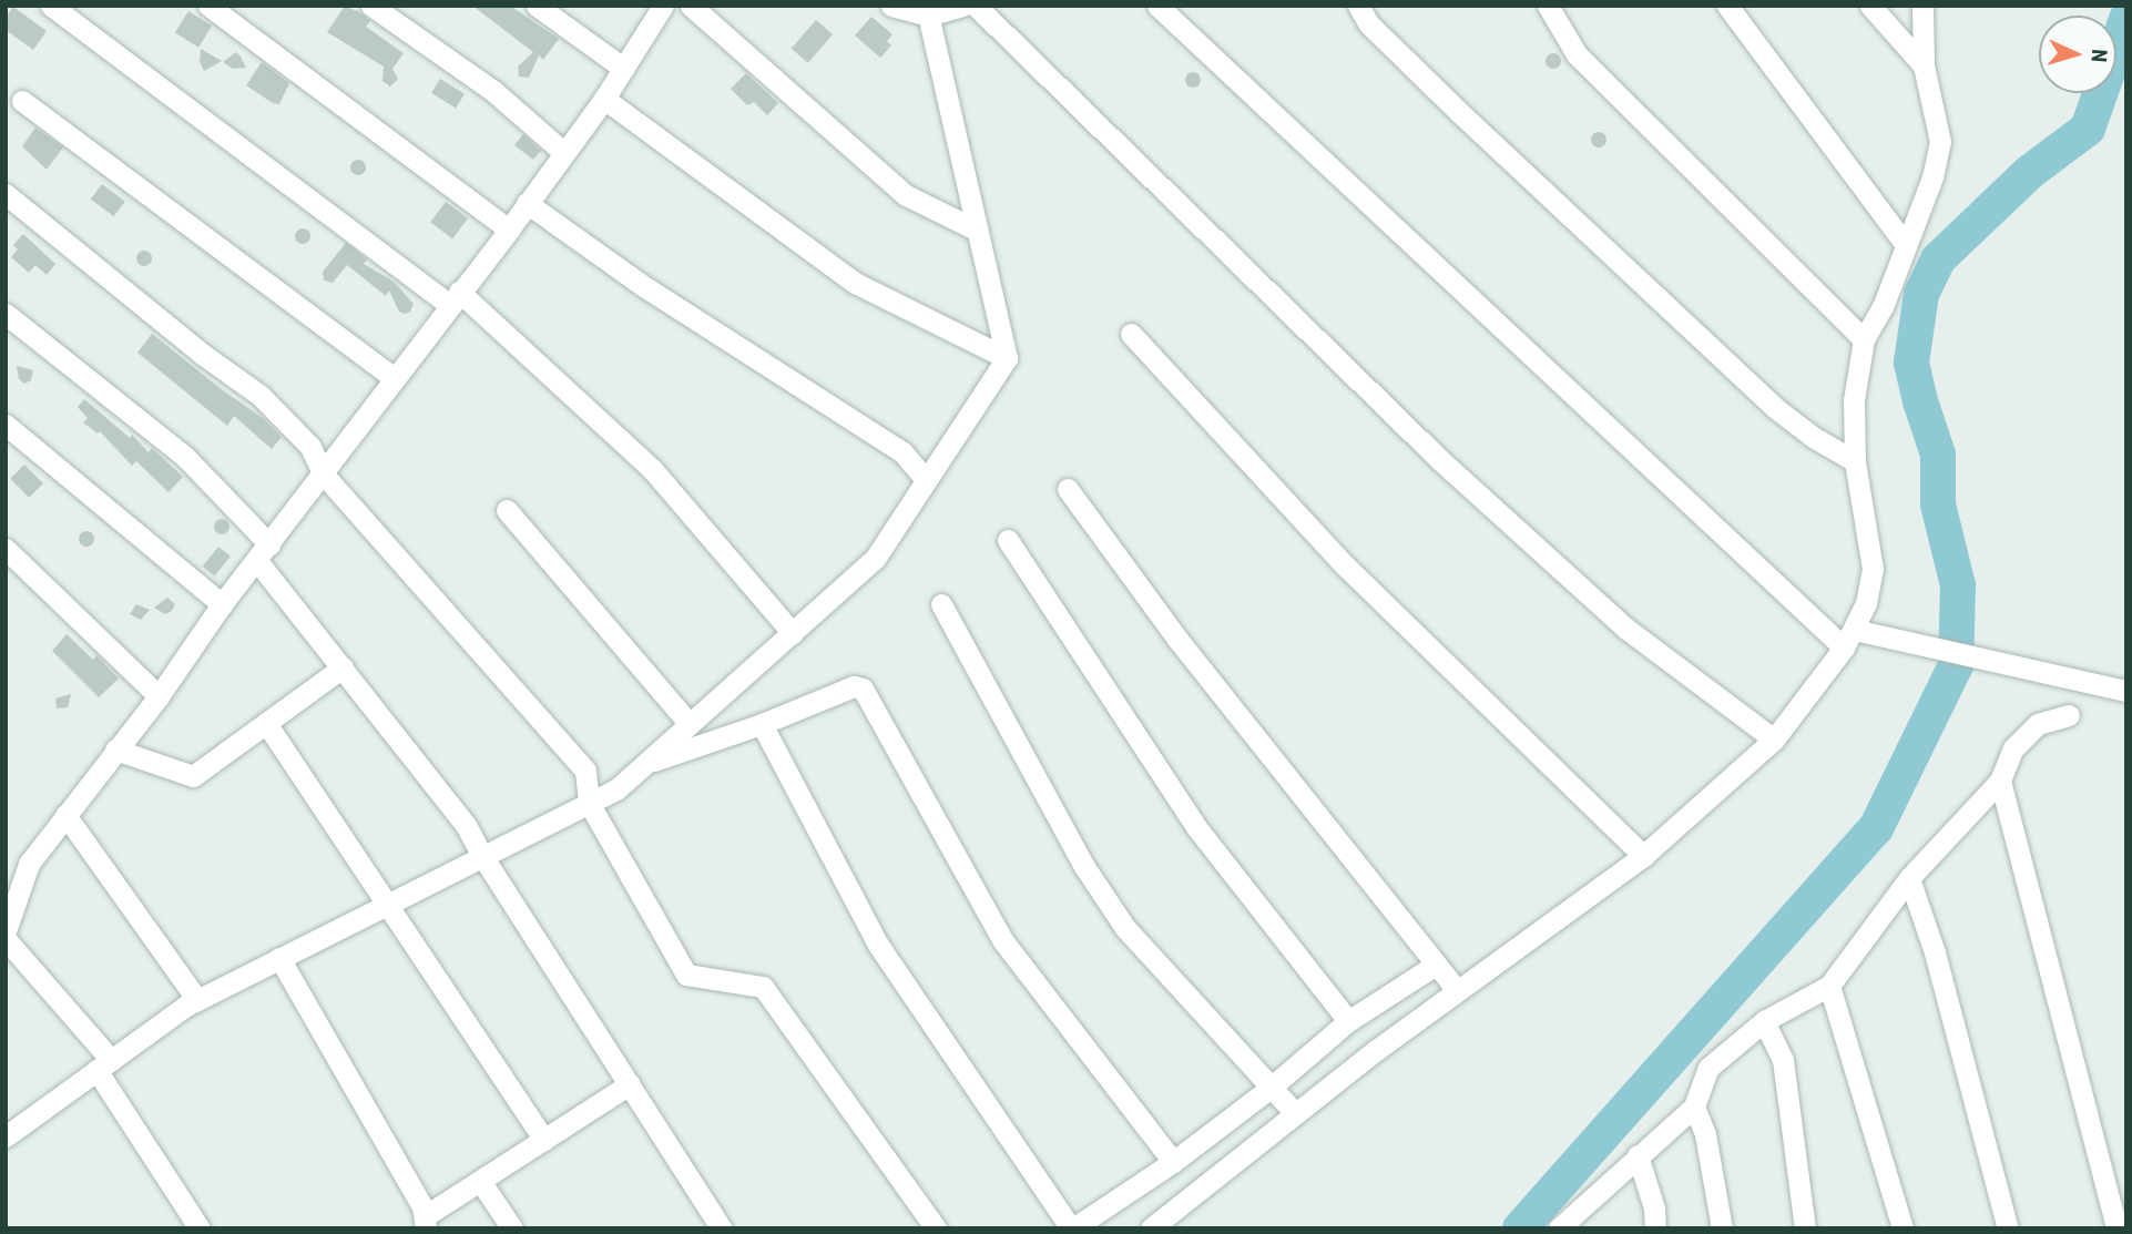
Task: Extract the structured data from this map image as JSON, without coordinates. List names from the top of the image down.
{
  "north": "right"
}
